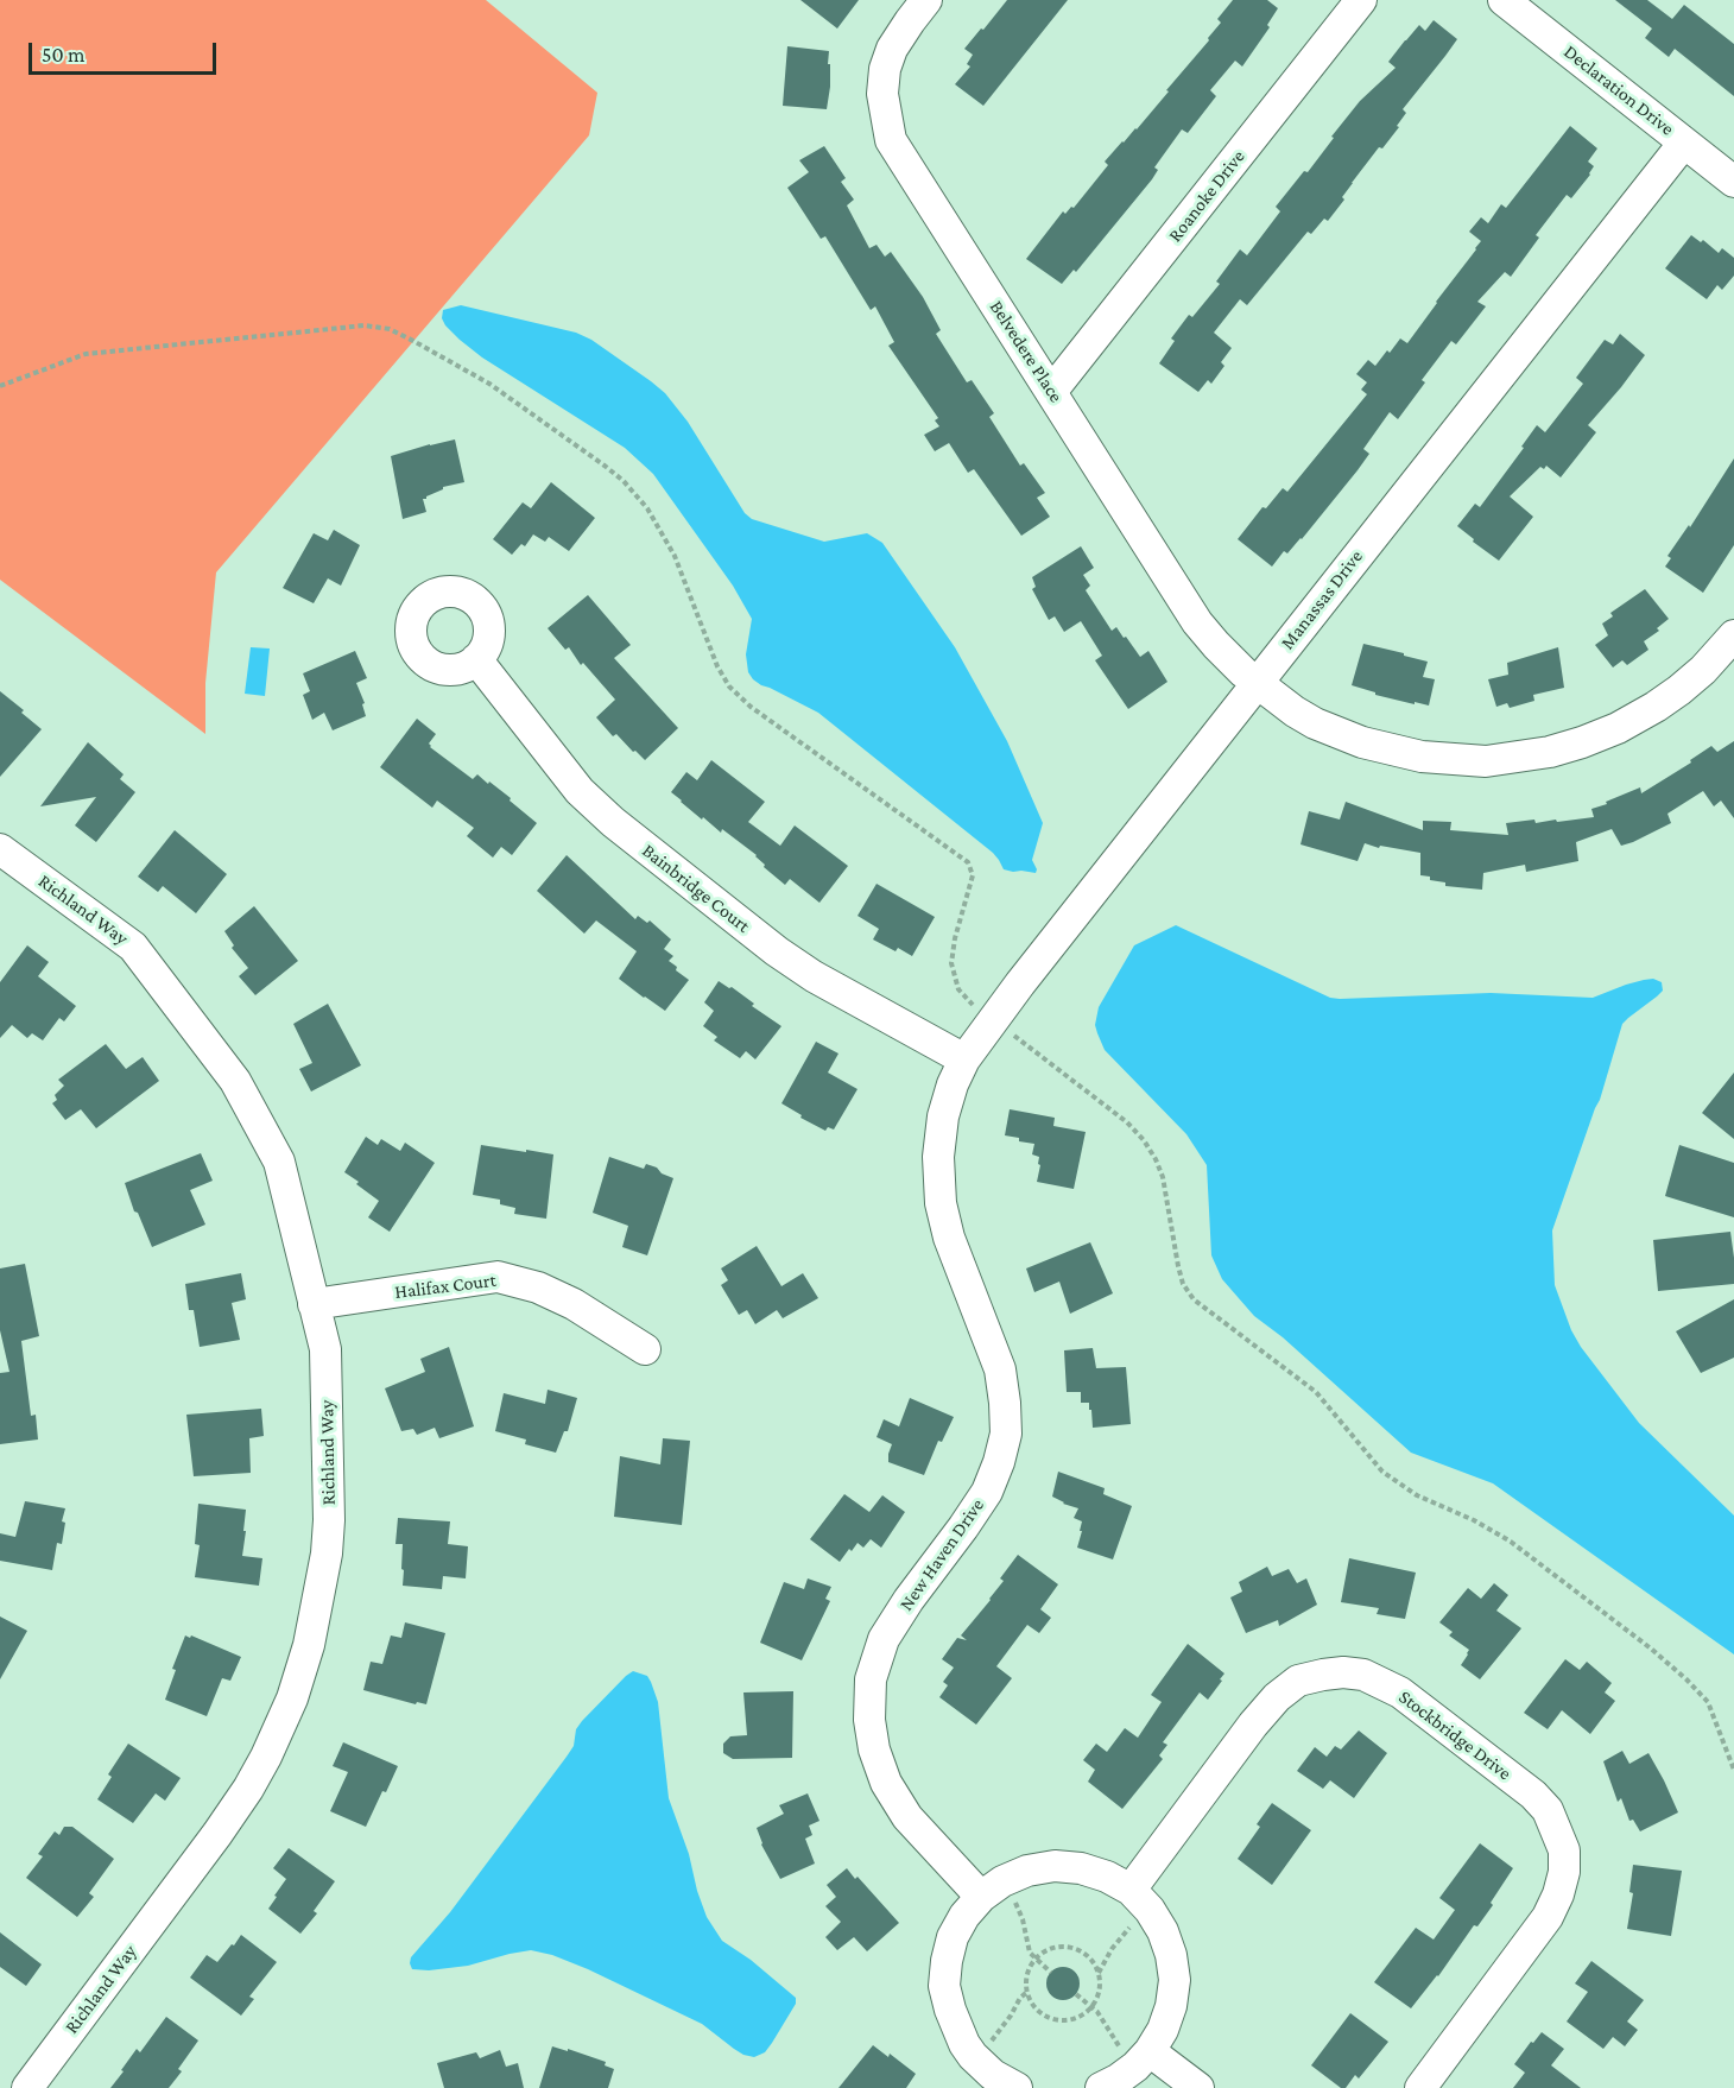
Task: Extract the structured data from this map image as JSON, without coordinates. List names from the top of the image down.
{
  "streets": {
    "street": [
      "Declaration Drive",
      "Roanoke Drive",
      "Belvedere Place",
      "Manassas Drive",
      "Bainbridge Court",
      "Richland Way",
      "Halifax Court",
      "New Haven Drive",
      "Stockbridge Drive"
    ]
  },
  "crossings": [
    ["Declaration Drive", "Manassas Drive"],
    ["Roanoke Drive", "Belvedere Place"],
    ["Belvedere Place", "Manassas Drive"],
    ["Manassas Drive", "Bainbridge Court"],
    ["Manassas Drive", "New Haven Drive"],
    ["Bainbridge Court", "New Haven Drive"],
    ["Richland Way", "Halifax Court"]
  ],
  "scale_bar": "50 m"
}
